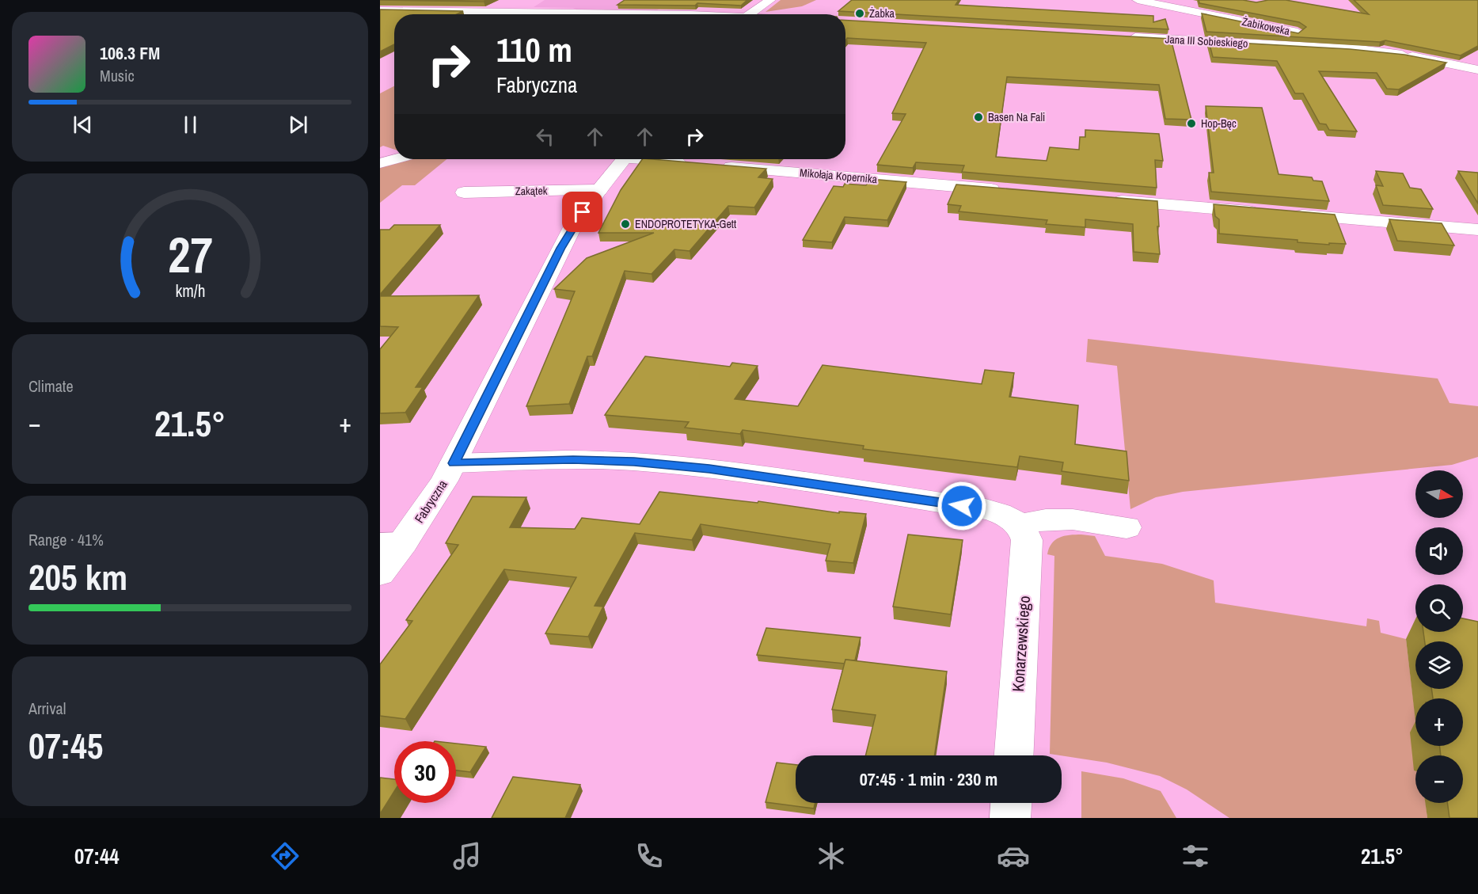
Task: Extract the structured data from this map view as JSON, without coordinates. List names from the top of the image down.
{
  "streets": {
    "street": [
      "Żabikowska",
      "Jana III Sobieskiego",
      "Mikołaja Kopernika",
      "Zakątek",
      "Fabryczna",
      "Konarzewskiego"
    ]
  },
  "crossings": [
    ["Żabikowska", "Jana III Sobieskiego"],
    ["Zakątek", "Fabryczna"]
  ],
  "places": [
    "Żabka",
    "Basen Na Fali",
    "Hop-Bęc",
    "ENDOPROTETYKA-Gett"
  ],
  "north": "right",
  "page": {
    "turn": ["110 m", "Fabryczna"],
    "song": ["106.3 FM", "Music"],
    "tile": [
      "Climate",
      ["Range · 41%", "205 km"],
      ["Arrival", "07:45"]
    ],
    "heat": ["−", "21.5°", "+"],
    "map_buttons": ["+", "−"],
    "limit": "30",
    "trip": "07:45 · 1 min · 230 m",
    "tabs": ["07:44", "21.5°"],
    "gauge": ["27", "km/h"]
  }
}
